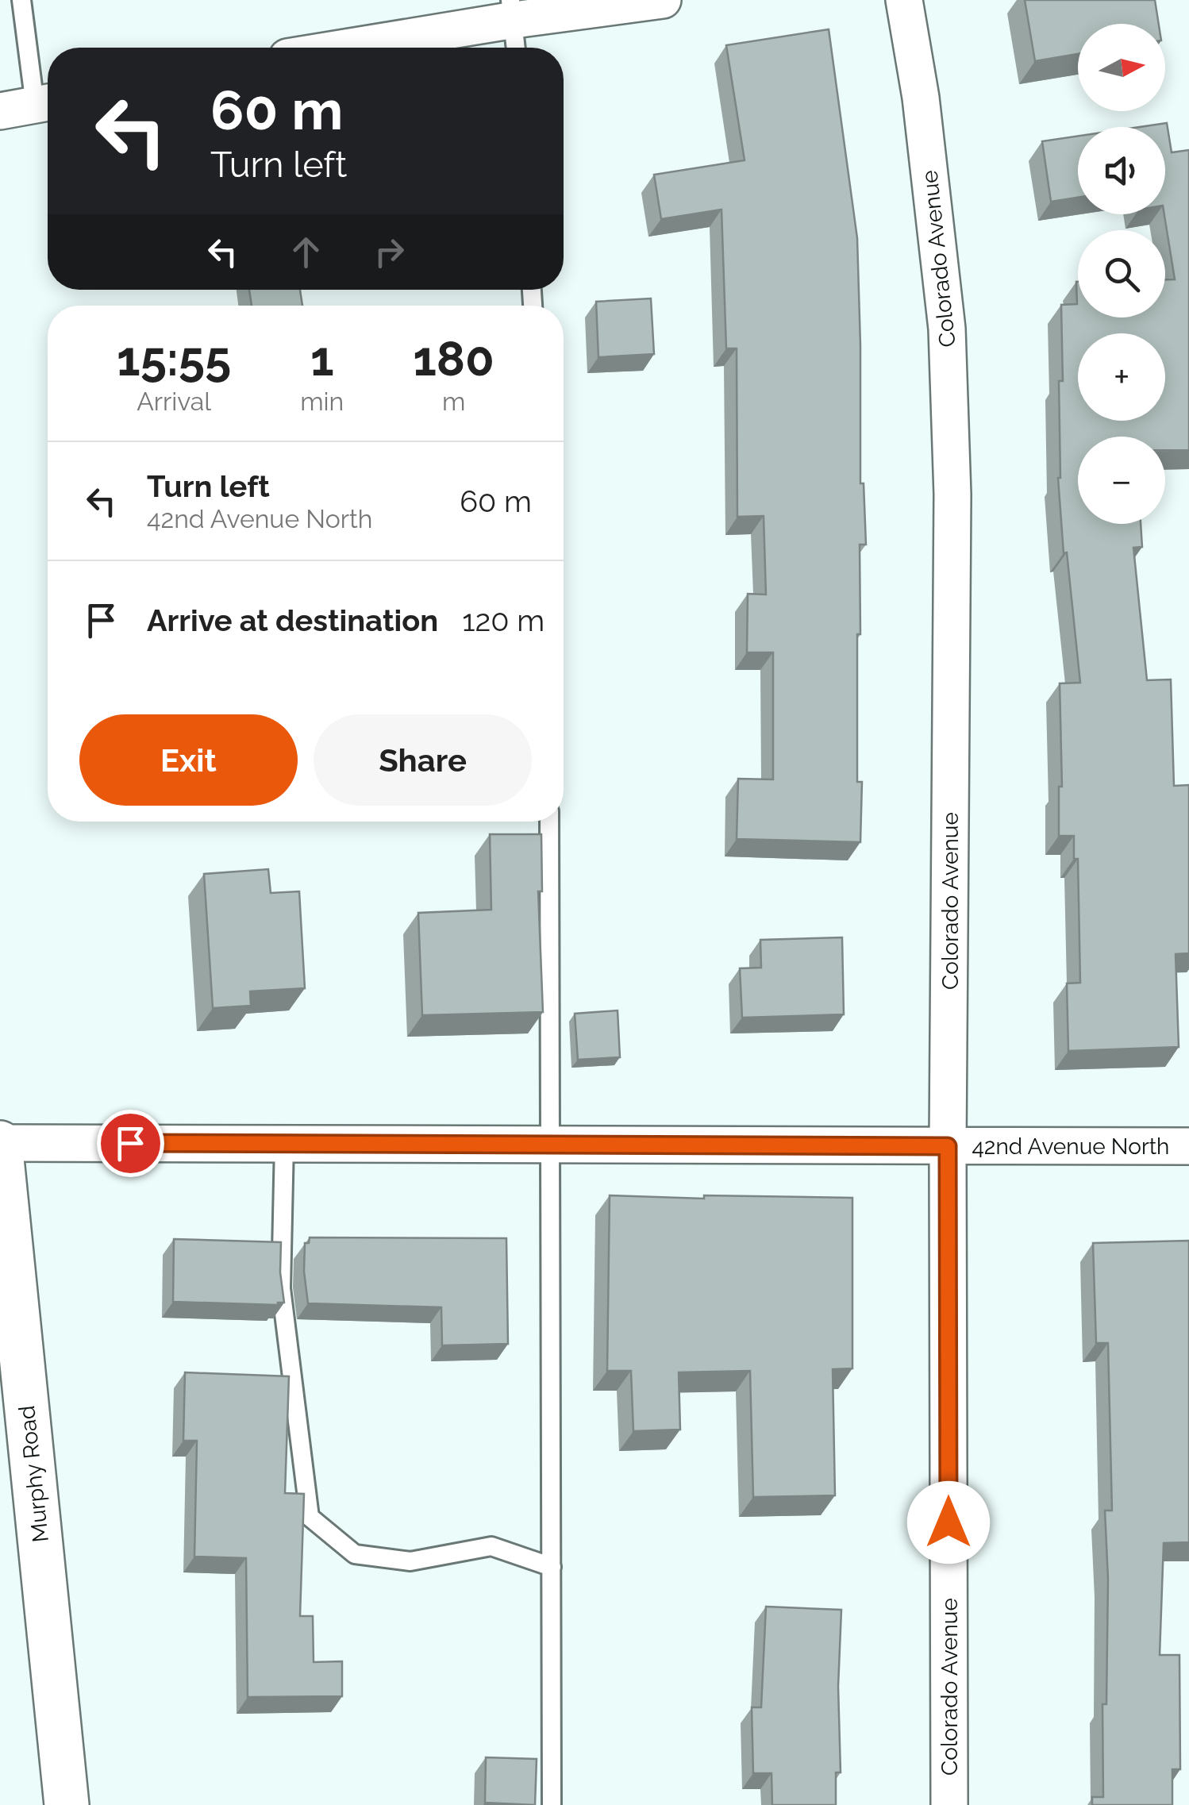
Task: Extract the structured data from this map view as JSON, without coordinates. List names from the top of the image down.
{
  "streets": {
    "main road": ["Murphy Road"],
    "street": ["Colorado Avenue", "42nd Avenue North"]
  },
  "crossings": [
    ["Colorado Avenue", "42nd Avenue North"],
    ["42nd Avenue North", "Murphy Road"]
  ],
  "north": "right",
  "page": {
    "map_buttons": ["+", "−"],
    "turn": ["60 m", "Turn left"],
    "eta": [
      "15:55",
      "Arrival",
      "1",
      "min",
      "180",
      "m"
    ],
    "list": [
      {
        "name": "Turn left",
        "note": "42nd Avenue North",
        "value": "60 m"
      },
      {
        "name": "Arrive at destination",
        "value": "120 m"
      }
    ],
    "buttons": ["Exit", "Share"]
  }
}
